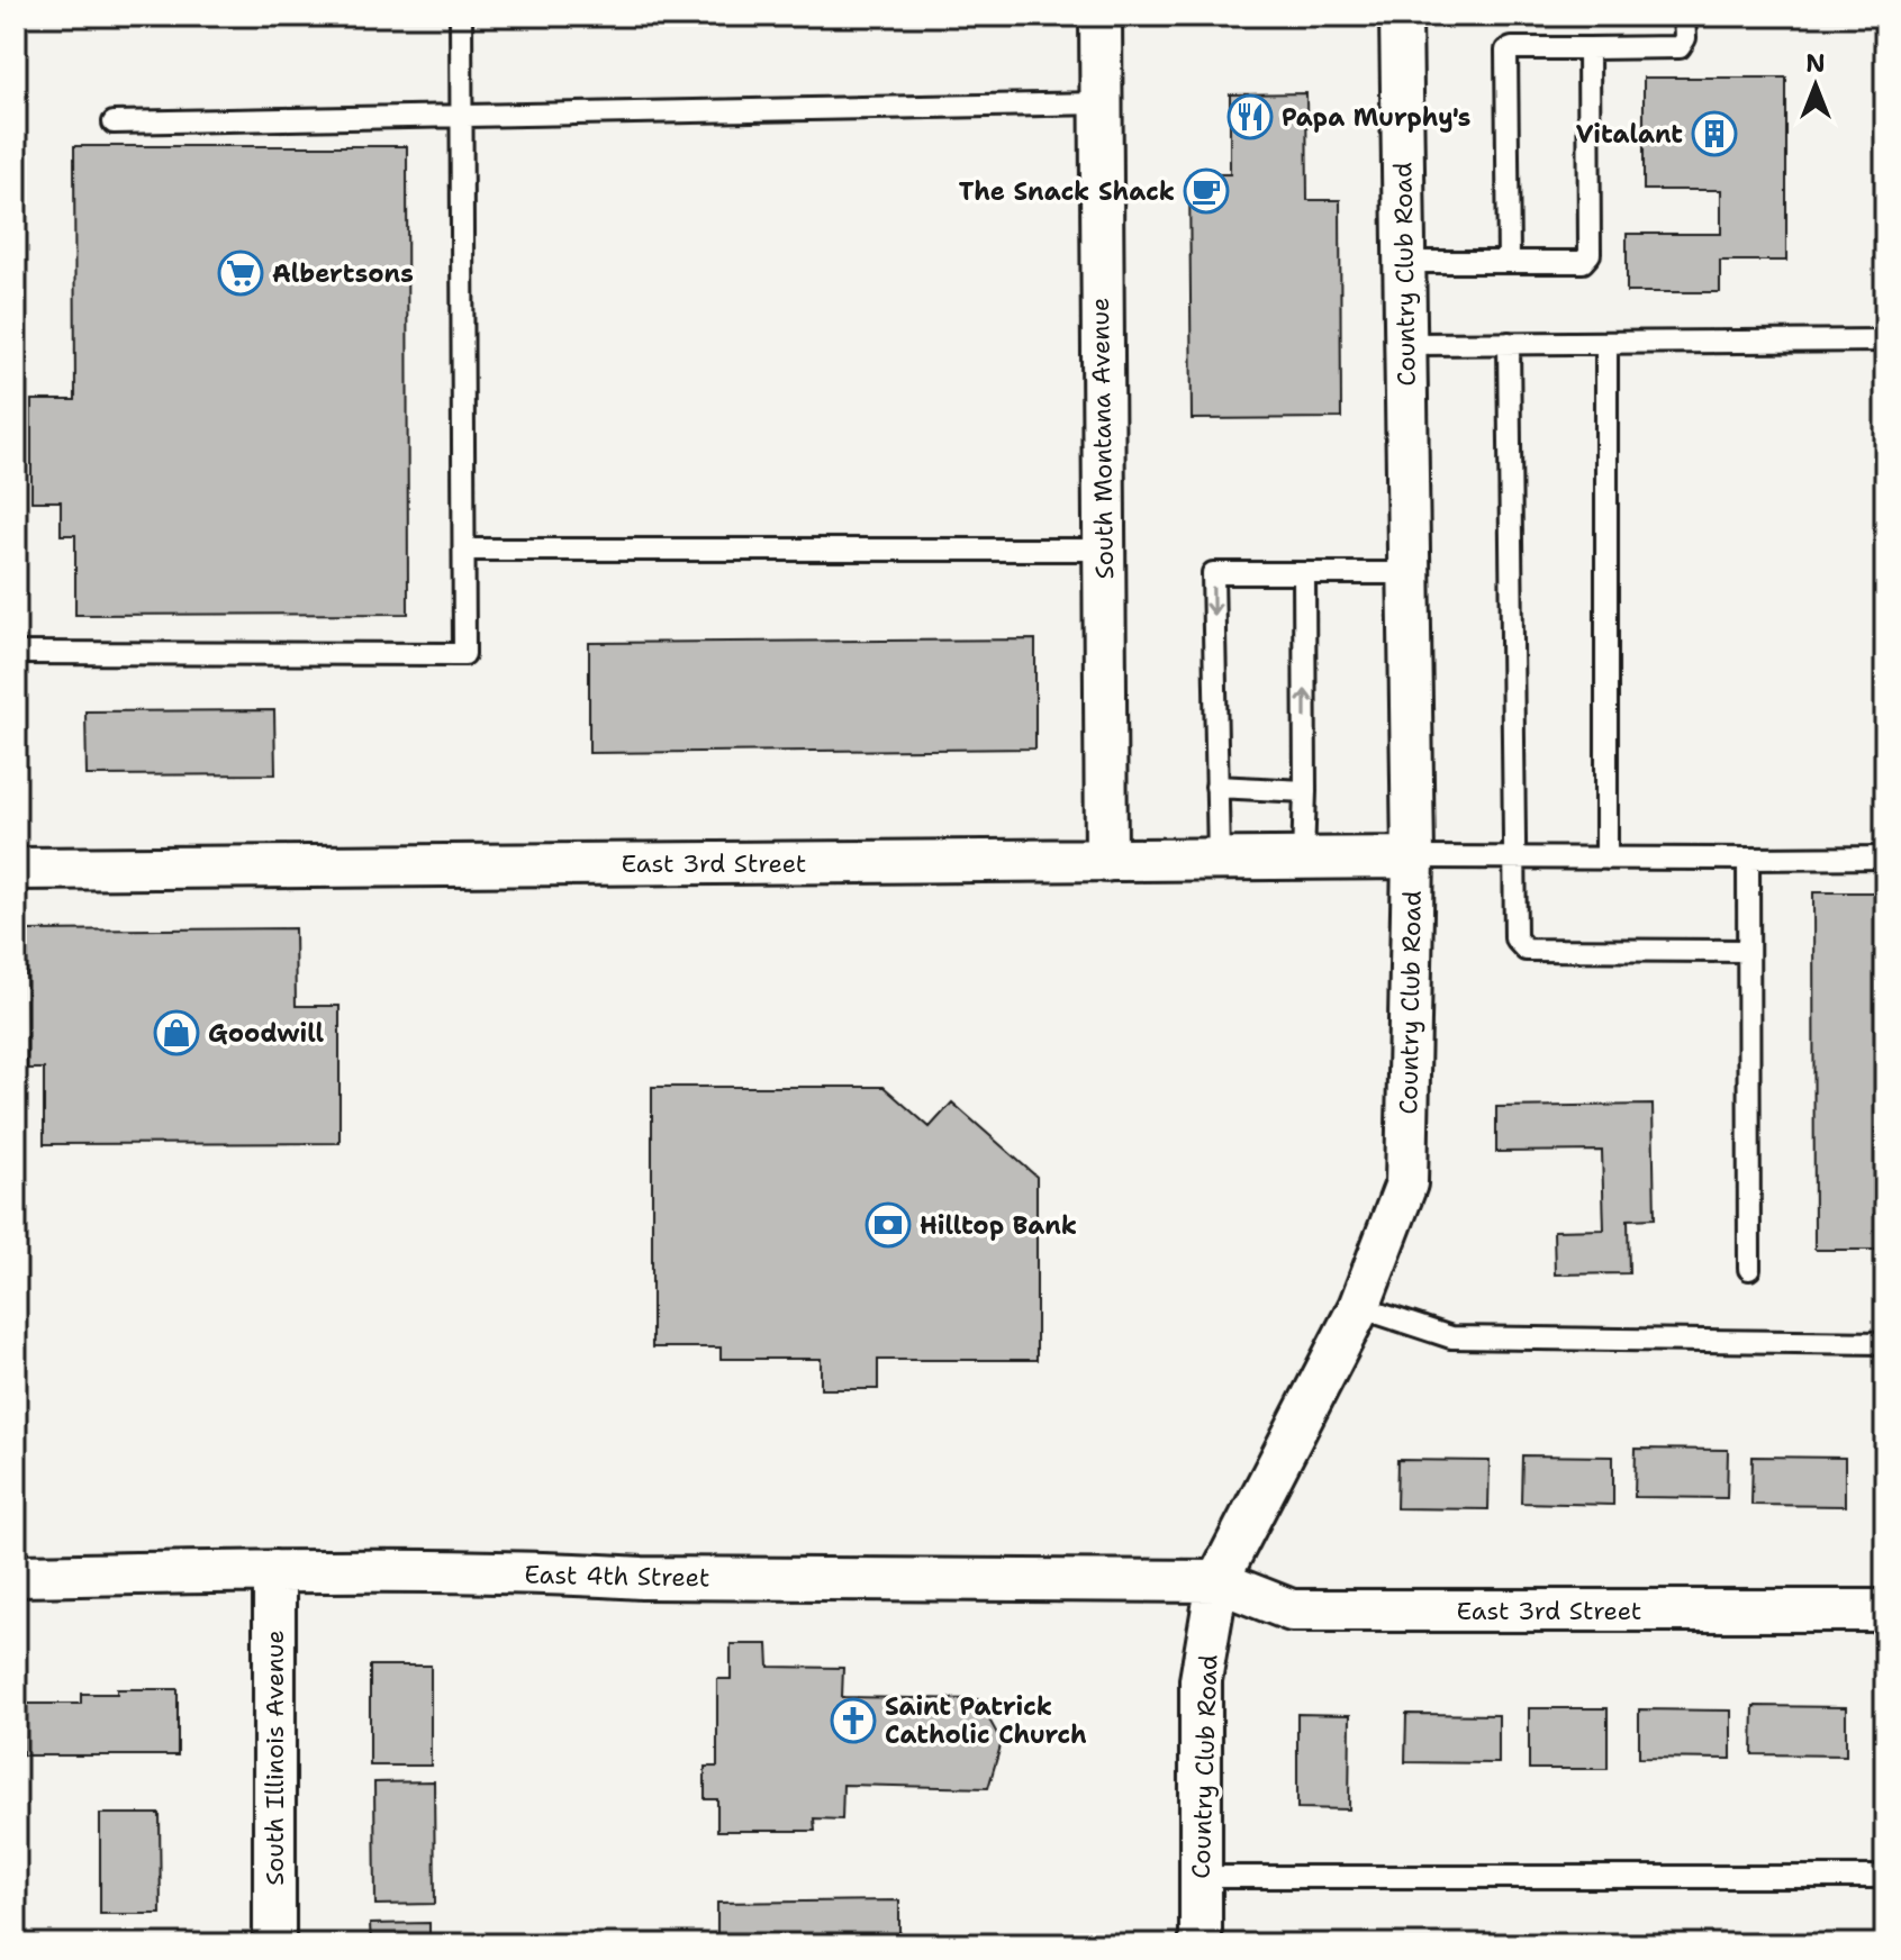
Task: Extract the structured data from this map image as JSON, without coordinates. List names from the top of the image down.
{
  "streets": {
    "street": [
      "Country Club Road",
      "South Montana Avenue",
      "East 3rd Street",
      "East 4th Street",
      "South Illinois Avenue"
    ]
  },
  "crossings": [
    ["Country Club Road", "East 3rd Street"],
    ["Country Club Road", "East 4th Street"],
    ["South Montana Avenue", "East 3rd Street"],
    ["East 3rd Street", "East 4th Street"],
    ["East 4th Street", "South Illinois Avenue"]
  ],
  "places": {
    "restaurant": ["Papa Murphy's"],
    "building": ["Vitalant"],
    "cafe": ["The Snack Shack"],
    "supermarket": ["Albertsons"],
    "shop": ["Goodwill"],
    "bank": ["Hilltop Bank"],
    "church": ["Saint Patrick Catholic Church"]
  },
  "north": "top"
}
